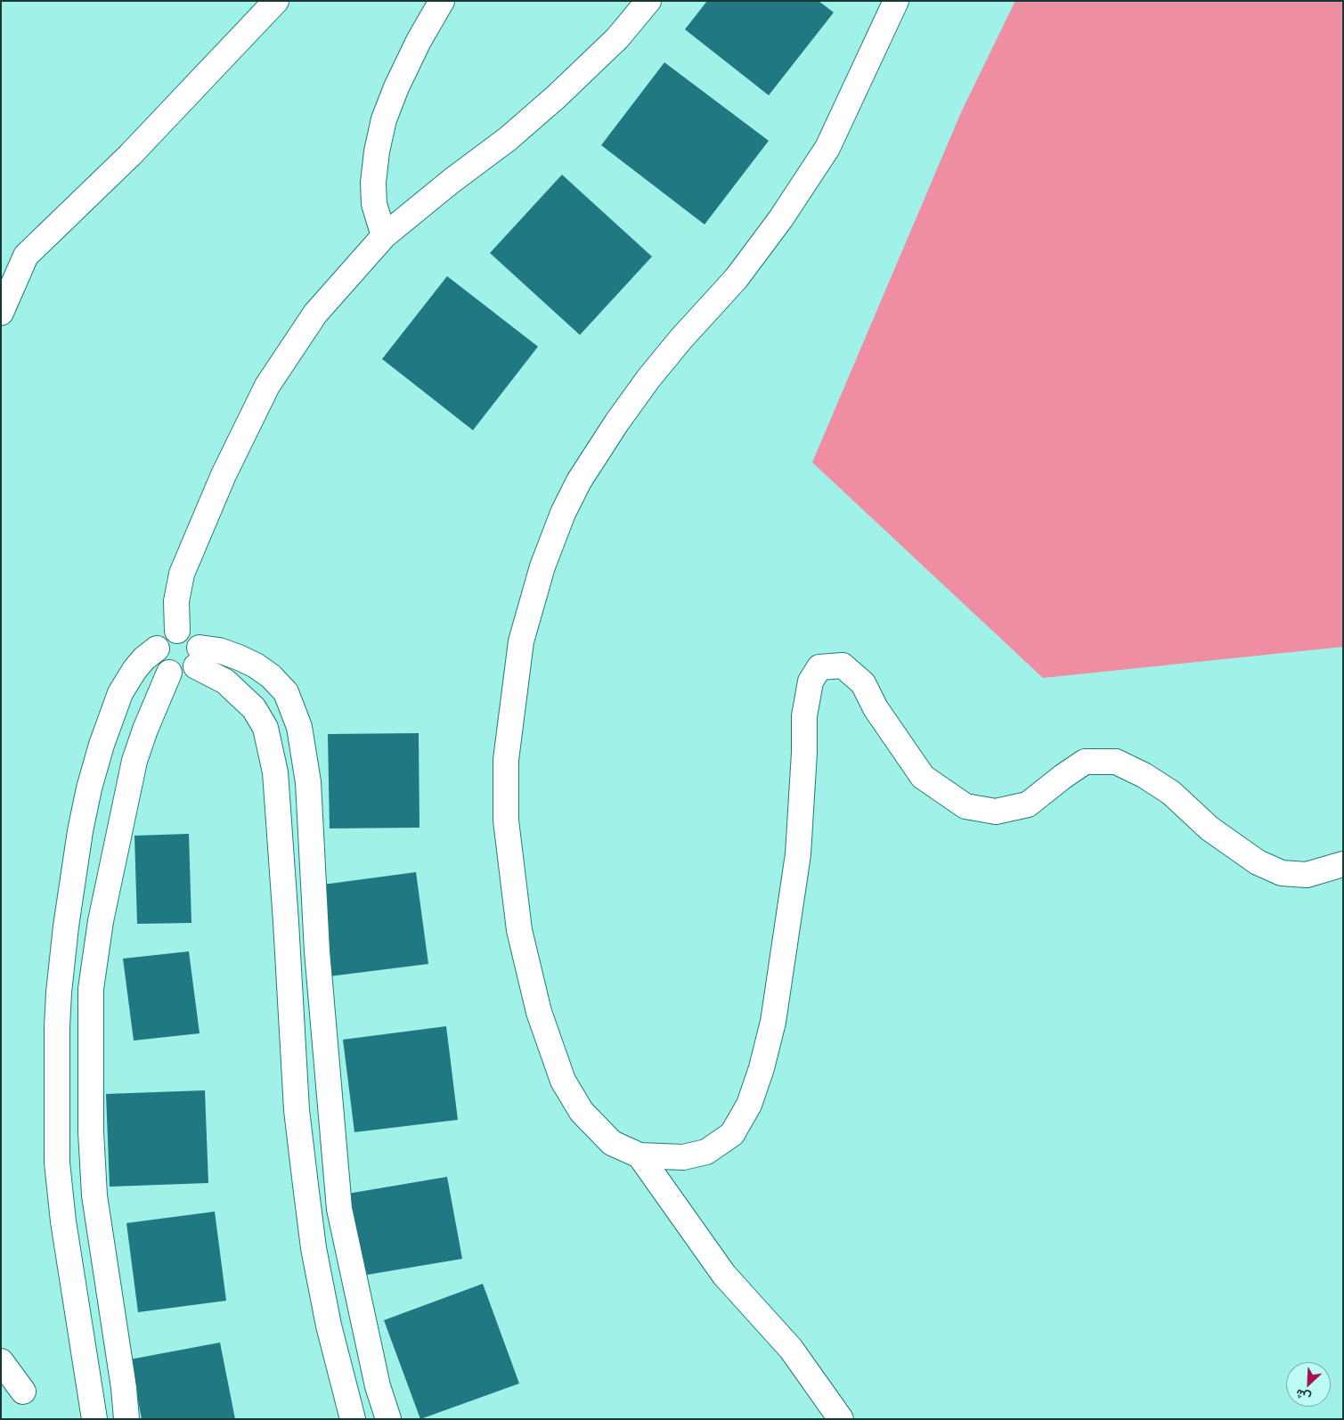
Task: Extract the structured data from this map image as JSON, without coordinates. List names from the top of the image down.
{
  "north": "bottom left"
}
